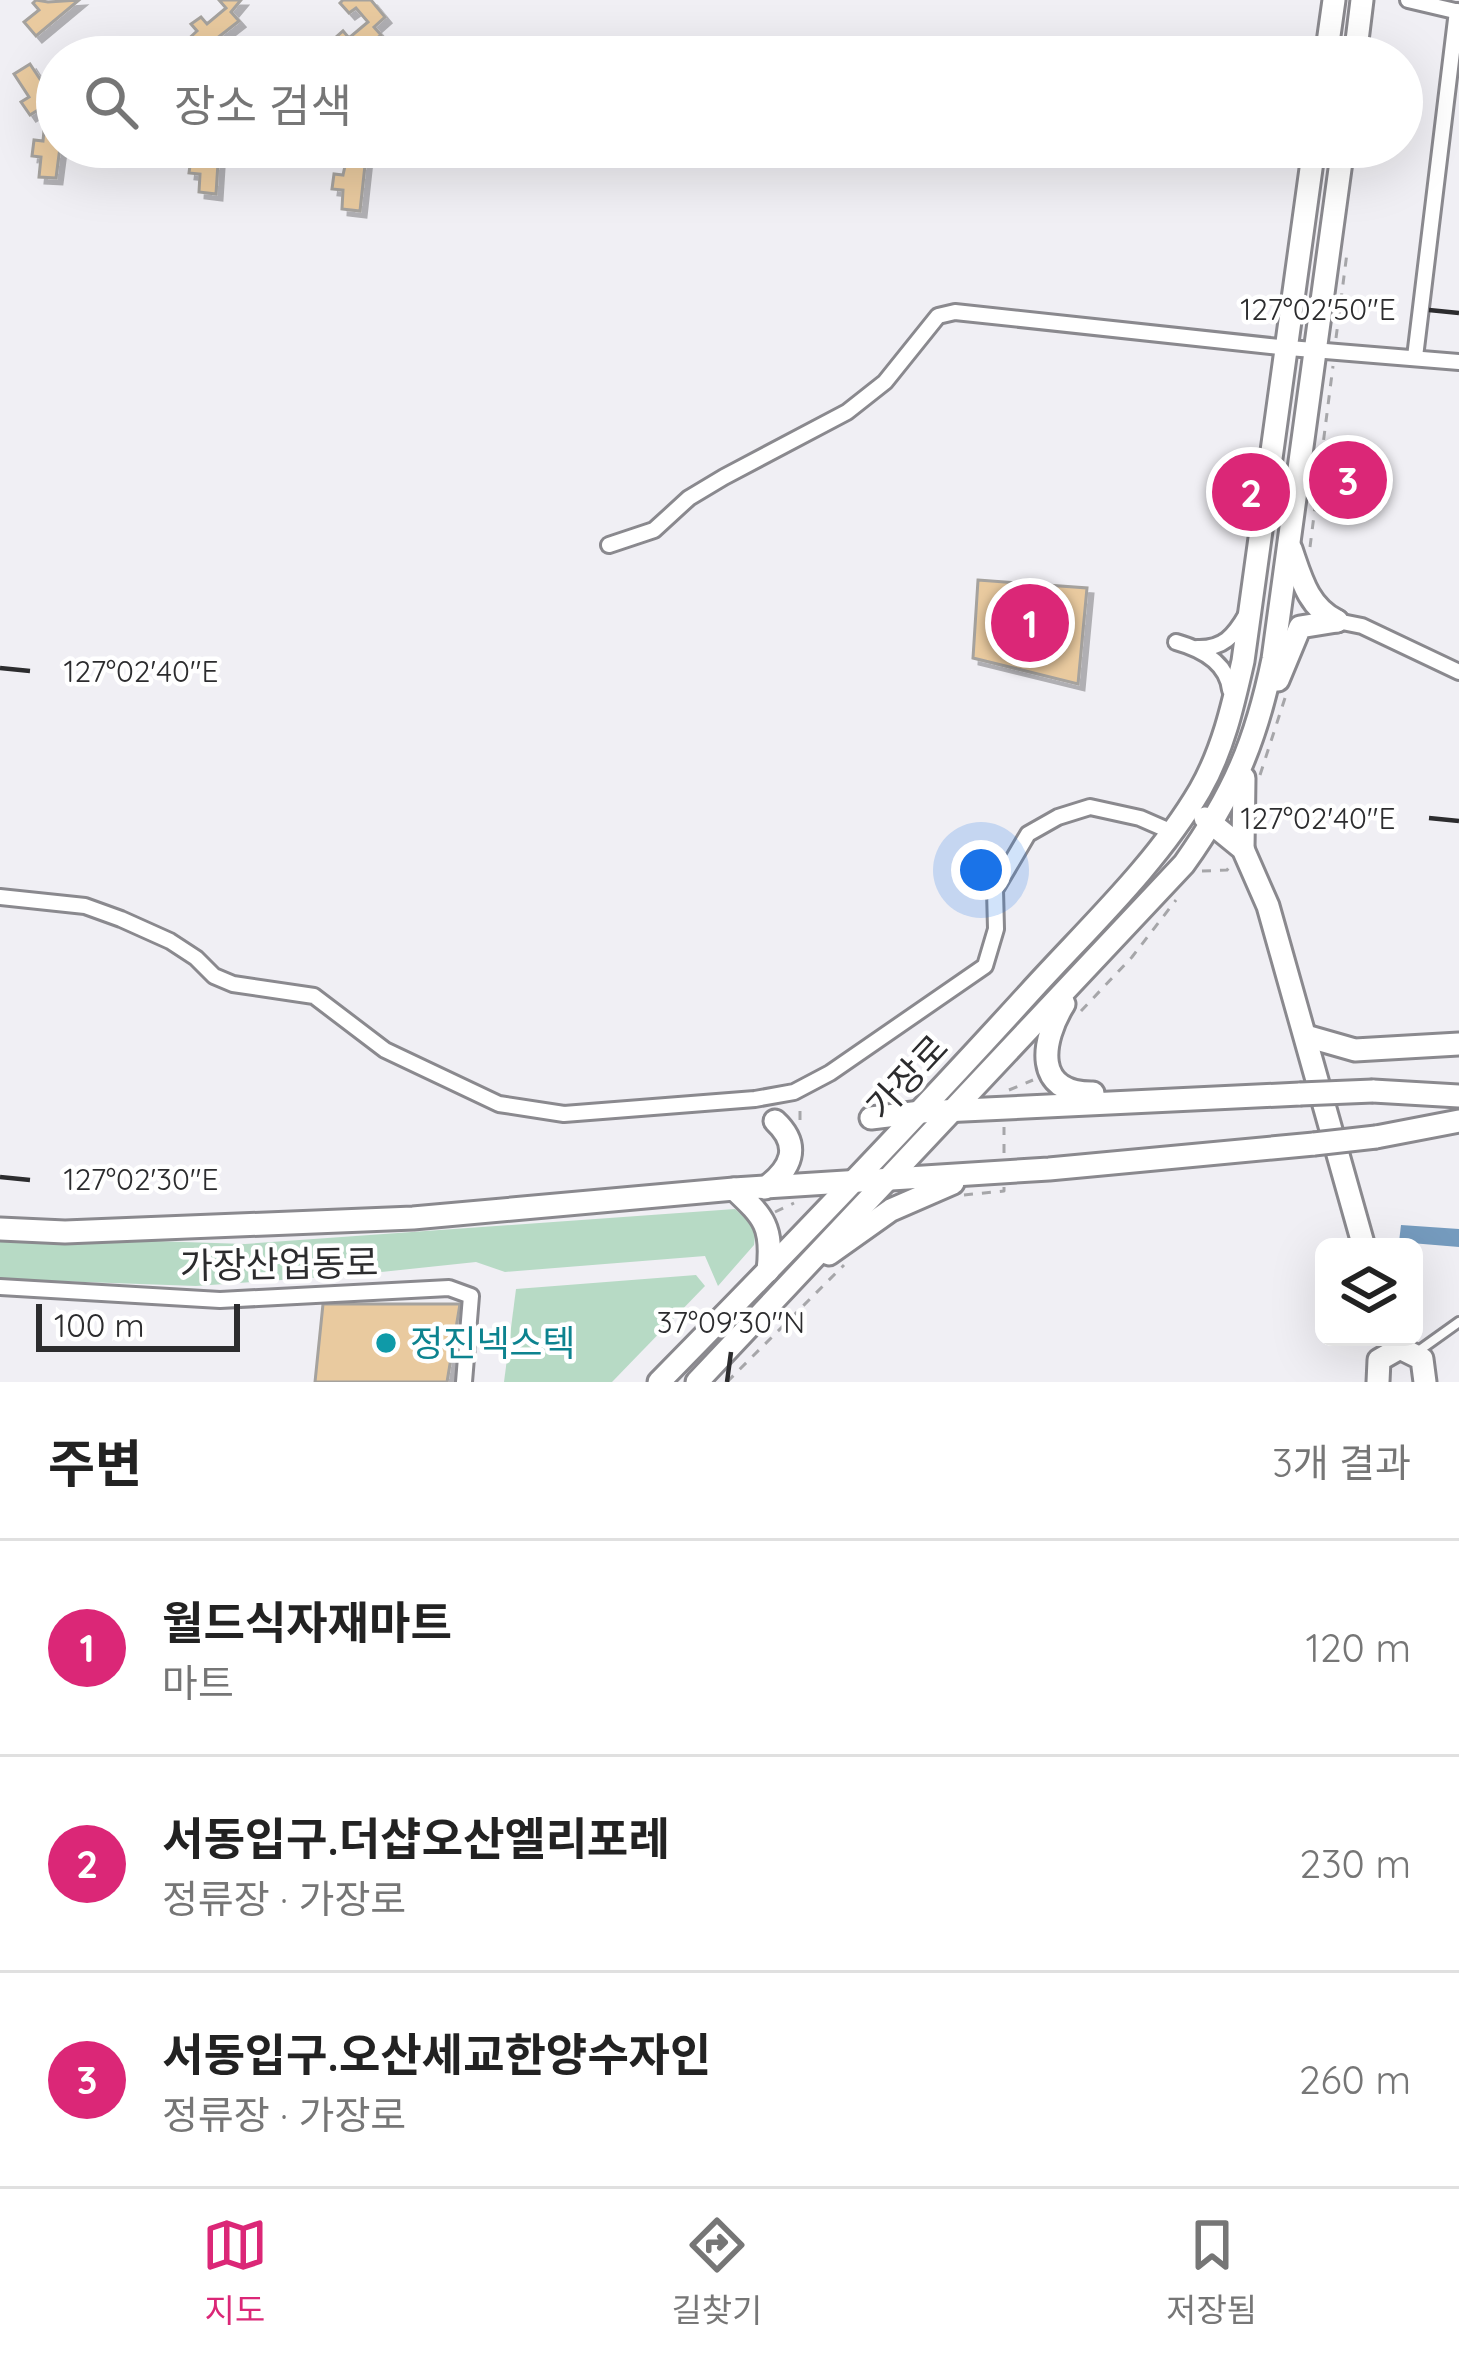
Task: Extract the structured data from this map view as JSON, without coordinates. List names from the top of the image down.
{
  "streets": {
    "main road": ["가장로"],
    "street": ["가장산업동로"]
  },
  "places": ["정진넥스텍"],
  "scale_bar": "100 m",
  "page": {
    "search": "장소 검색",
    "pins": ["3", "2", "1"],
    "scale": "100 m",
    "heading": ["주변", "3개 결과"],
    "list": [
      {
        "mark": "1",
        "name": "월드식자재마트",
        "note": "마트",
        "value": "120 m"
      },
      {
        "mark": "2",
        "name": "서동입구.더샵오산엘리포레",
        "note": "정류장 · 가장로",
        "value": "230 m"
      },
      {
        "mark": "3",
        "name": "서동입구.오산세교한양수자인",
        "note": "정류장 · 가장로",
        "value": "260 m"
      }
    ],
    "nav": ["지도", "길찾기", "저장됨"]
  },
  "coordinates": [
    "127°02'50\"E",
    "127°02'40\"E",
    "127°02'30\"E",
    "37°09'30\"N"
  ]
}
